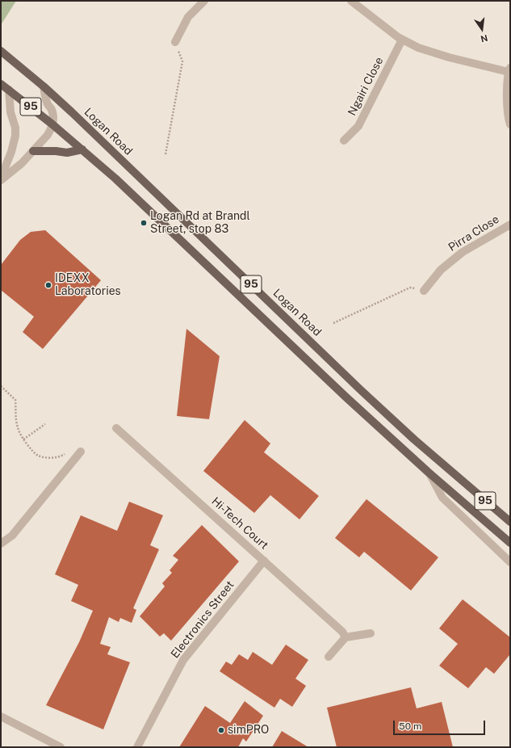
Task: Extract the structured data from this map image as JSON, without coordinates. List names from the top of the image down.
{
  "streets": {
    "main road": ["95", "Logan Road"],
    "street": [
      "Ngairi Close",
      "Pirra Close",
      "Hi-Tech Court",
      "Electronics Street"
    ]
  },
  "crossings": [
    ["Hi-Tech Court", "Electronics Street"]
  ],
  "places": ["Logan Rd at Brandl Street, stop 83", "IDEXX Laboratories", "simPRO"],
  "scale_bar": "50 m",
  "north": "bottom"
}
